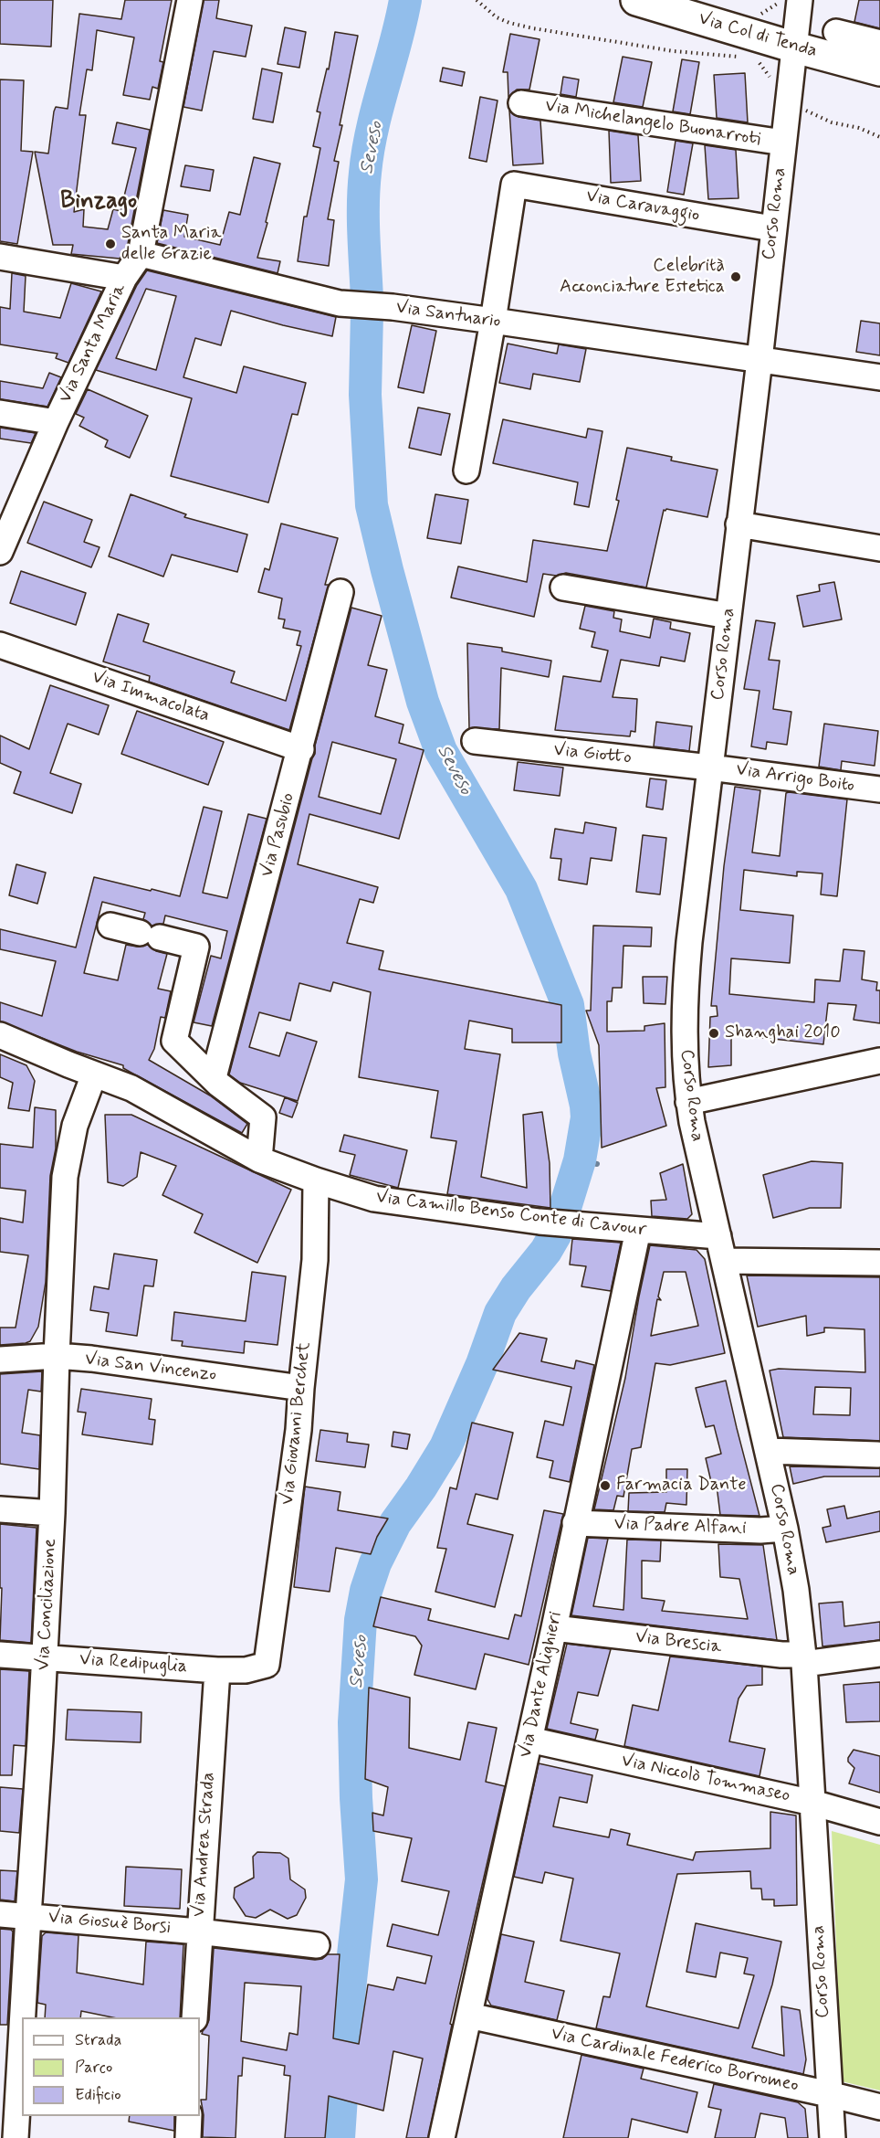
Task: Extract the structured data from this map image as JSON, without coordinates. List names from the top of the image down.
{
  "streets": {
    "main road": ["Via Col di Tenda"],
    "street": [
      "Via Michelangelo Buonarroti",
      "Via Caravaggio",
      "Corso Roma",
      "Via Santuario",
      "Via Santa Maria",
      "Via Immacolata",
      "Via Giotto",
      "Via Arrigo Boito",
      "Via Pasubio",
      "Via Camillo Benso Conte di Cavour",
      "Via San Vincenzo",
      "Via Giovanni Berchet",
      "Via Padre Alfani",
      "Via Conciliazione",
      "Via Brescia",
      "Via Redipuglia",
      "Via Dante Alighieri",
      "Via Niccolò Tommaseo",
      "Via Andrea Strada",
      "Via Giosuè Borsi",
      "Via Cardinale Federico Borromeo"
    ]
  },
  "crossings": [
    ["Via Col di Tenda", "Corso Roma"],
    ["Via Michelangelo Buonarroti", "Corso Roma"],
    ["Via Caravaggio", "Corso Roma"],
    ["Via Caravaggio", "Via Santuario"],
    ["Corso Roma", "Via Santuario"],
    ["Corso Roma", "Via Giotto"],
    ["Corso Roma", "Via Arrigo Boito"],
    ["Corso Roma", "Via Camillo Benso Conte di Cavour"],
    ["Corso Roma", "Via Padre Alfani"],
    ["Corso Roma", "Via Brescia"],
    ["Corso Roma", "Via Niccolò Tommaseo"],
    ["Corso Roma", "Via Cardinale Federico Borromeo"],
    ["Via Santuario", "Via Santa Maria"],
    ["Via Immacolata", "Via Pasubio"],
    ["Via Giotto", "Via Arrigo Boito"],
    ["Via Camillo Benso Conte di Cavour", "Via Giovanni Berchet"],
    ["Via Camillo Benso Conte di Cavour", "Via Conciliazione"],
    ["Via Camillo Benso Conte di Cavour", "Via Dante Alighieri"],
    ["Via San Vincenzo", "Via Giovanni Berchet"],
    ["Via San Vincenzo", "Via Conciliazione"],
    ["Via Giovanni Berchet", "Via Redipuglia"],
    ["Via Padre Alfani", "Via Dante Alighieri"],
    ["Via Conciliazione", "Via Redipuglia"],
    ["Via Conciliazione", "Via Giosuè Borsi"],
    ["Via Brescia", "Via Dante Alighieri"],
    ["Via Redipuglia", "Via Andrea Strada"],
    ["Via Dante Alighieri", "Via Niccolò Tommaseo"],
    ["Via Dante Alighieri", "Via Cardinale Federico Borromeo"],
    ["Via Andrea Strada", "Via Giosuè Borsi"]
  ],
  "districts": ["Binzago"],
  "water": ["Seveso"],
  "places": [
    "Santa Maria delle Grazie",
    "Celebrità Acconciature Estetica",
    "Shanghai 2010",
    "Farmacia Dante"
  ],
  "legend": ["Strada", "Parco", "Edificio"]
}
